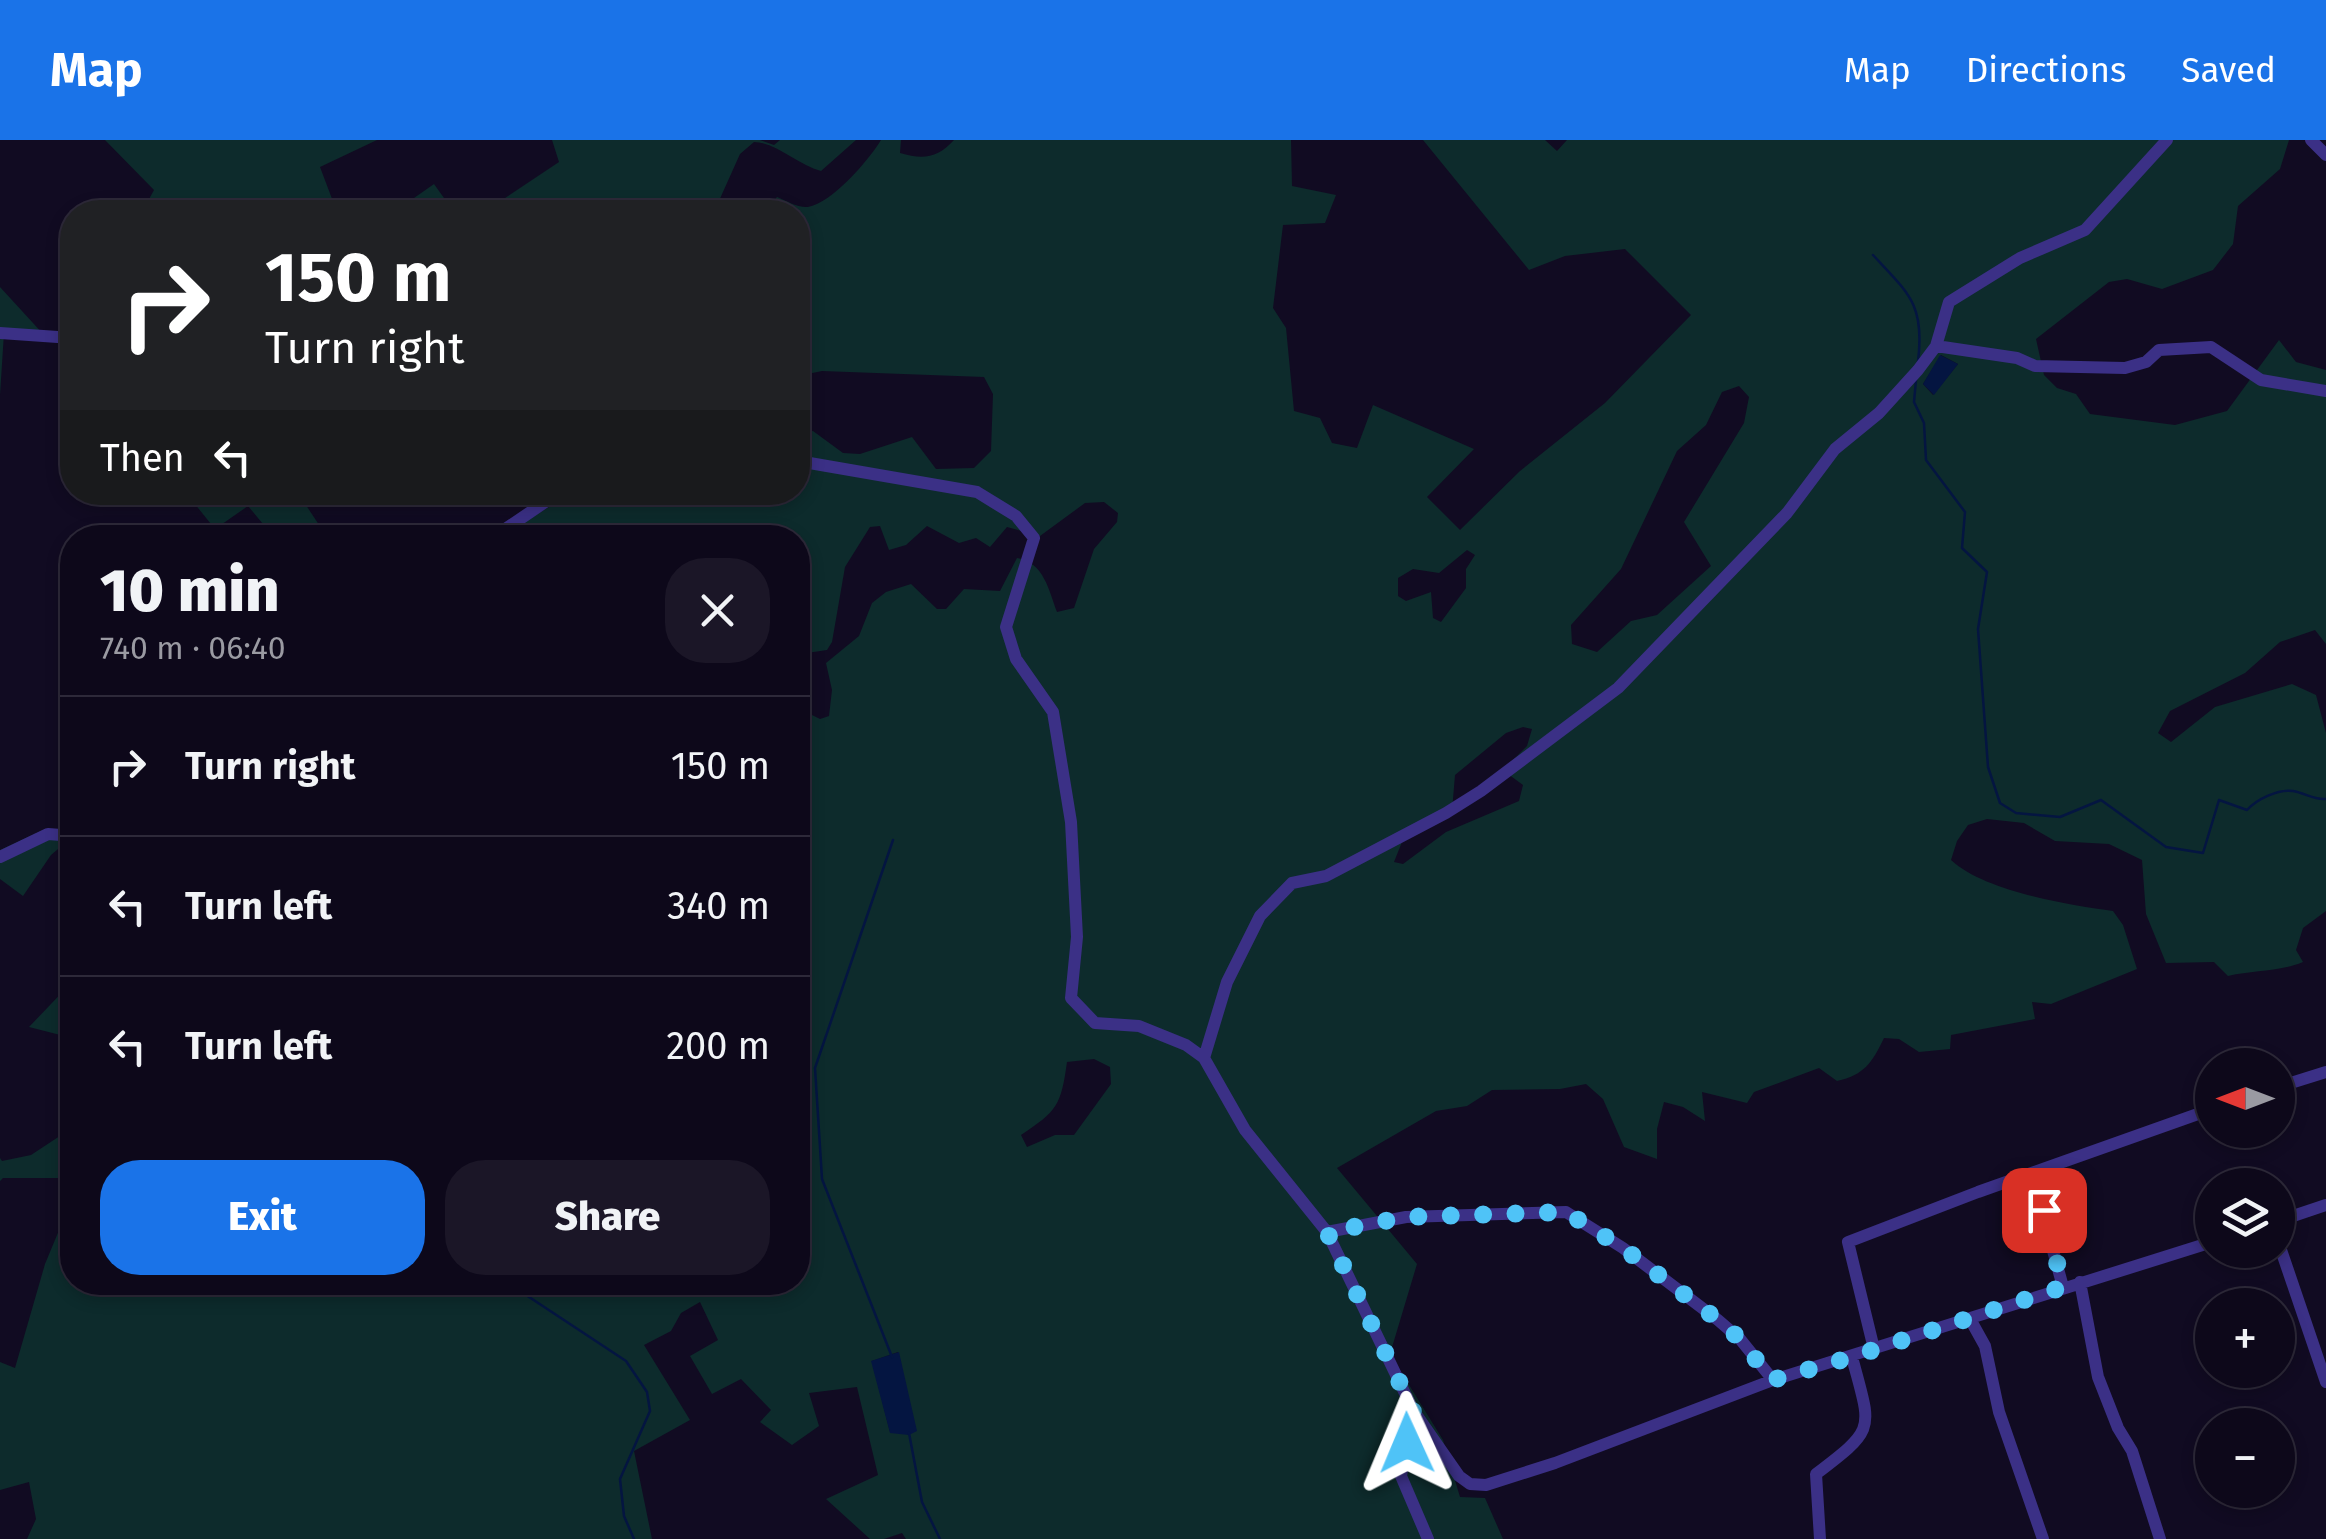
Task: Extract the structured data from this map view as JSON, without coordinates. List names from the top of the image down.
{
  "north": "left",
  "page": {
    "header": "Map",
    "nav": ["Map", "Directions", "Saved"],
    "turn": ["150 m", "Turn right"],
    "then": "Then",
    "heading": ["10 min", "740 m · 06:40"],
    "list": [
      {
        "name": "Turn right",
        "value": "150 m"
      },
      {
        "name": "Turn left",
        "value": "340 m"
      },
      {
        "name": "Turn left",
        "value": "200 m"
      }
    ],
    "map_buttons": ["+", "−"],
    "buttons": ["Exit", "Share"]
  }
}
